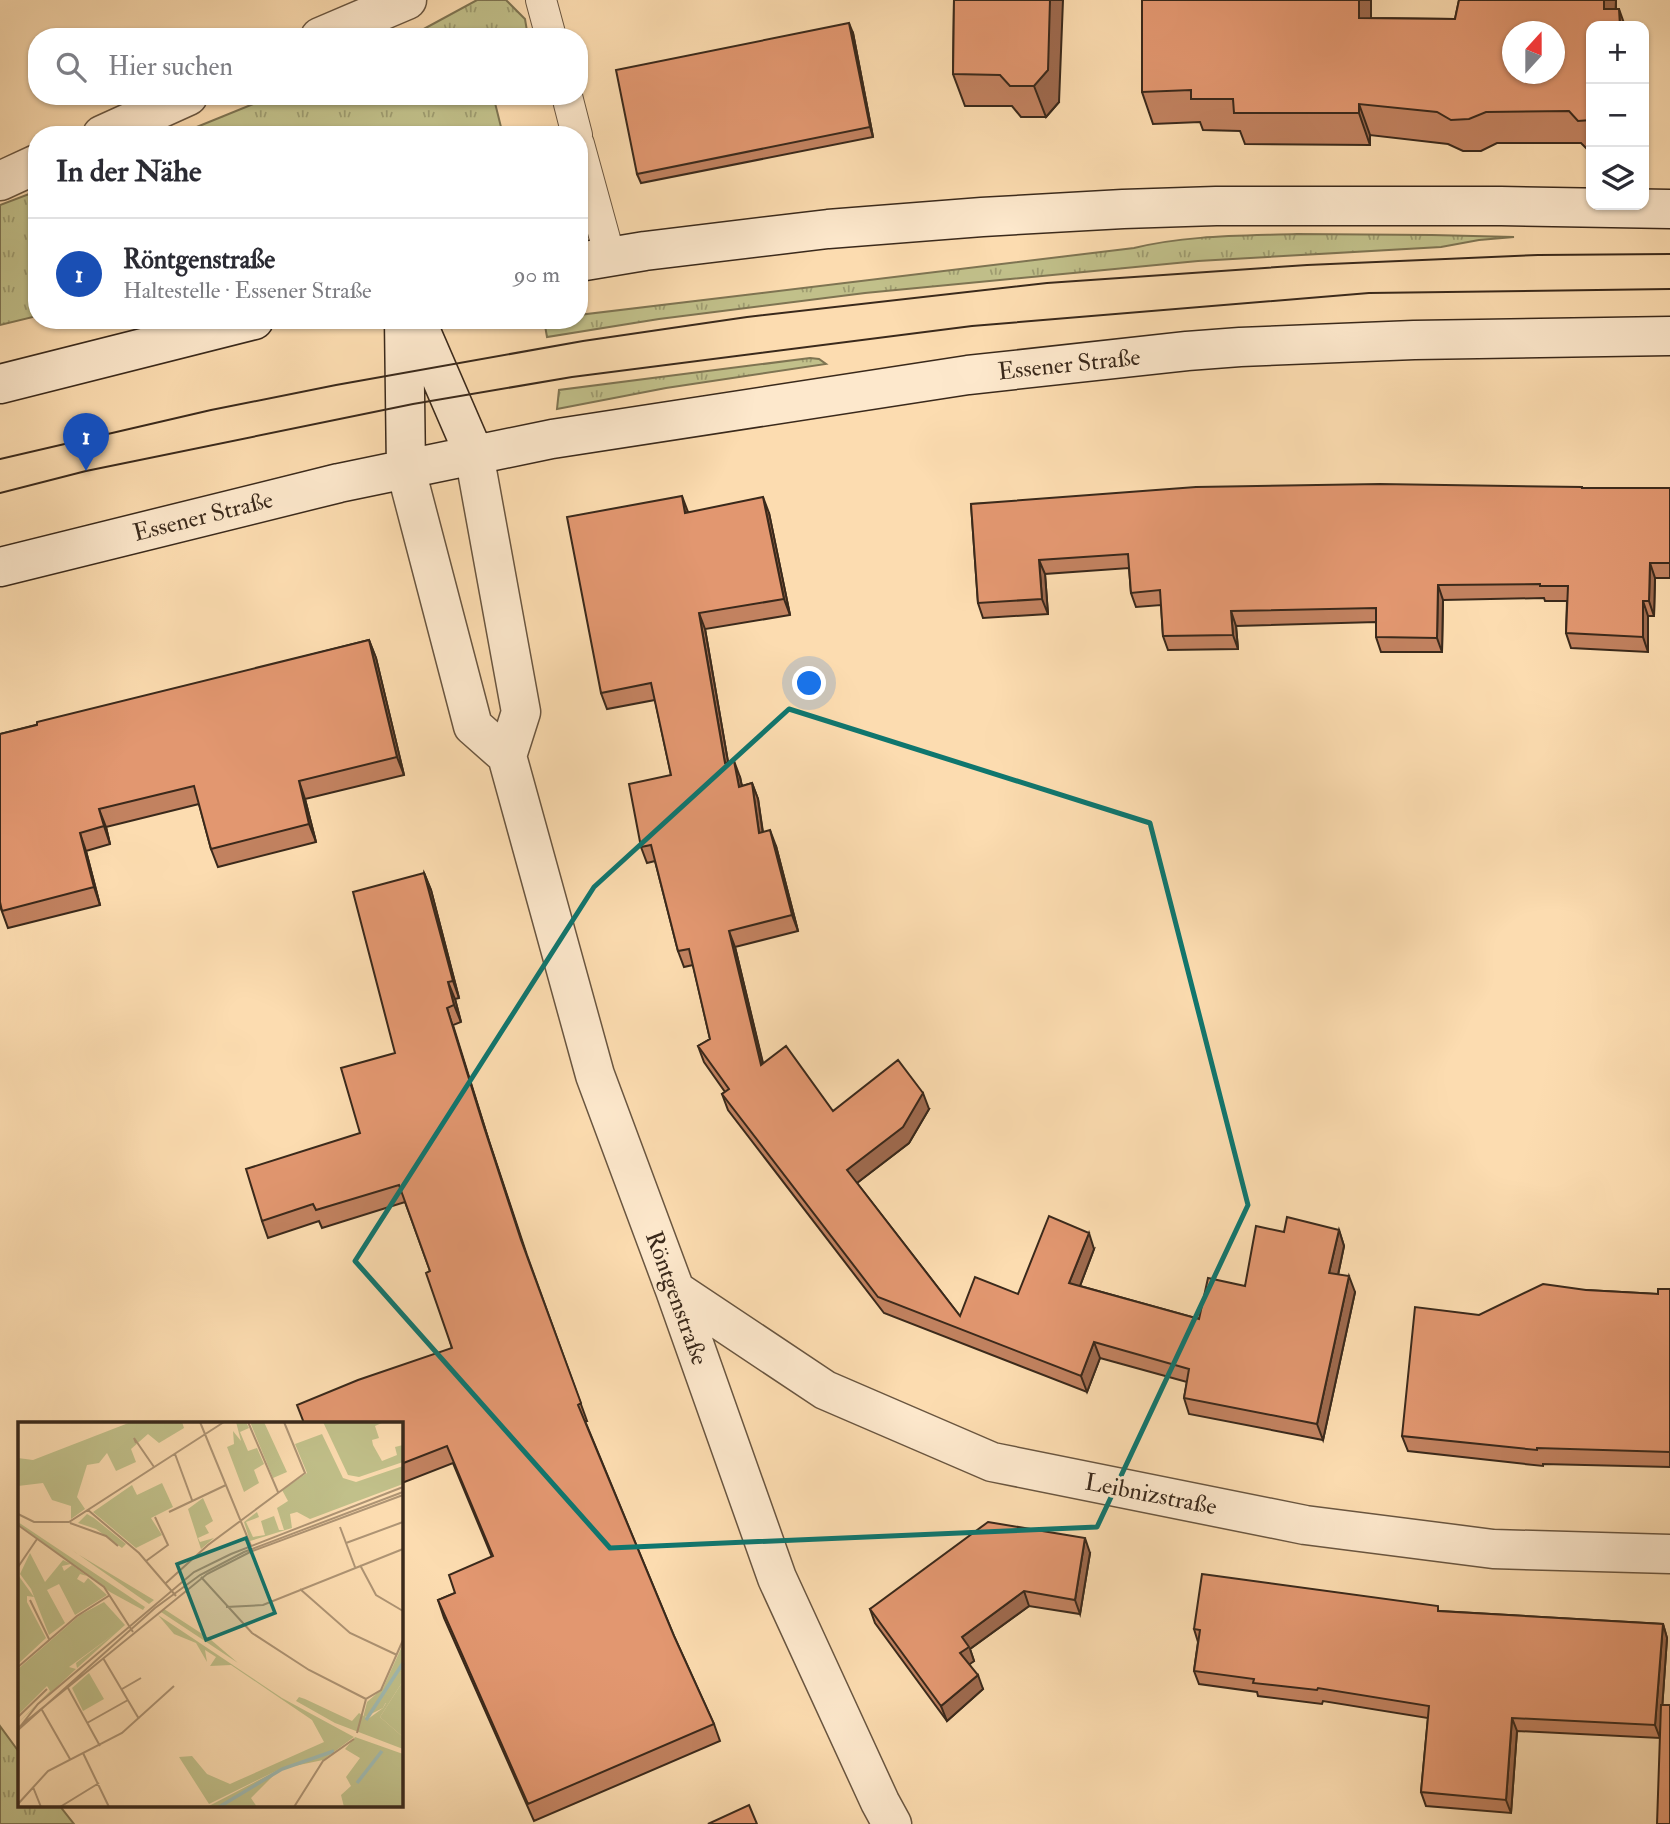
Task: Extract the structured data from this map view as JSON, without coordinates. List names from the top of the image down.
{
  "streets": {
    "main road": ["Essener Straße", "Röntgenstraße", "Leibnizstraße"]
  },
  "crossings": [
    ["Röntgenstraße", "Leibnizstraße"]
  ],
  "north": "top",
  "page": {
    "map_buttons": ["+", "−"],
    "search": "Hier suchen",
    "heading": "In der Nähe",
    "list": [
      {
        "mark": "1",
        "name": "Röntgenstraße",
        "note": "Haltestelle · Essener Straße",
        "value": "90 m"
      }
    ],
    "pins": "1"
  }
}
